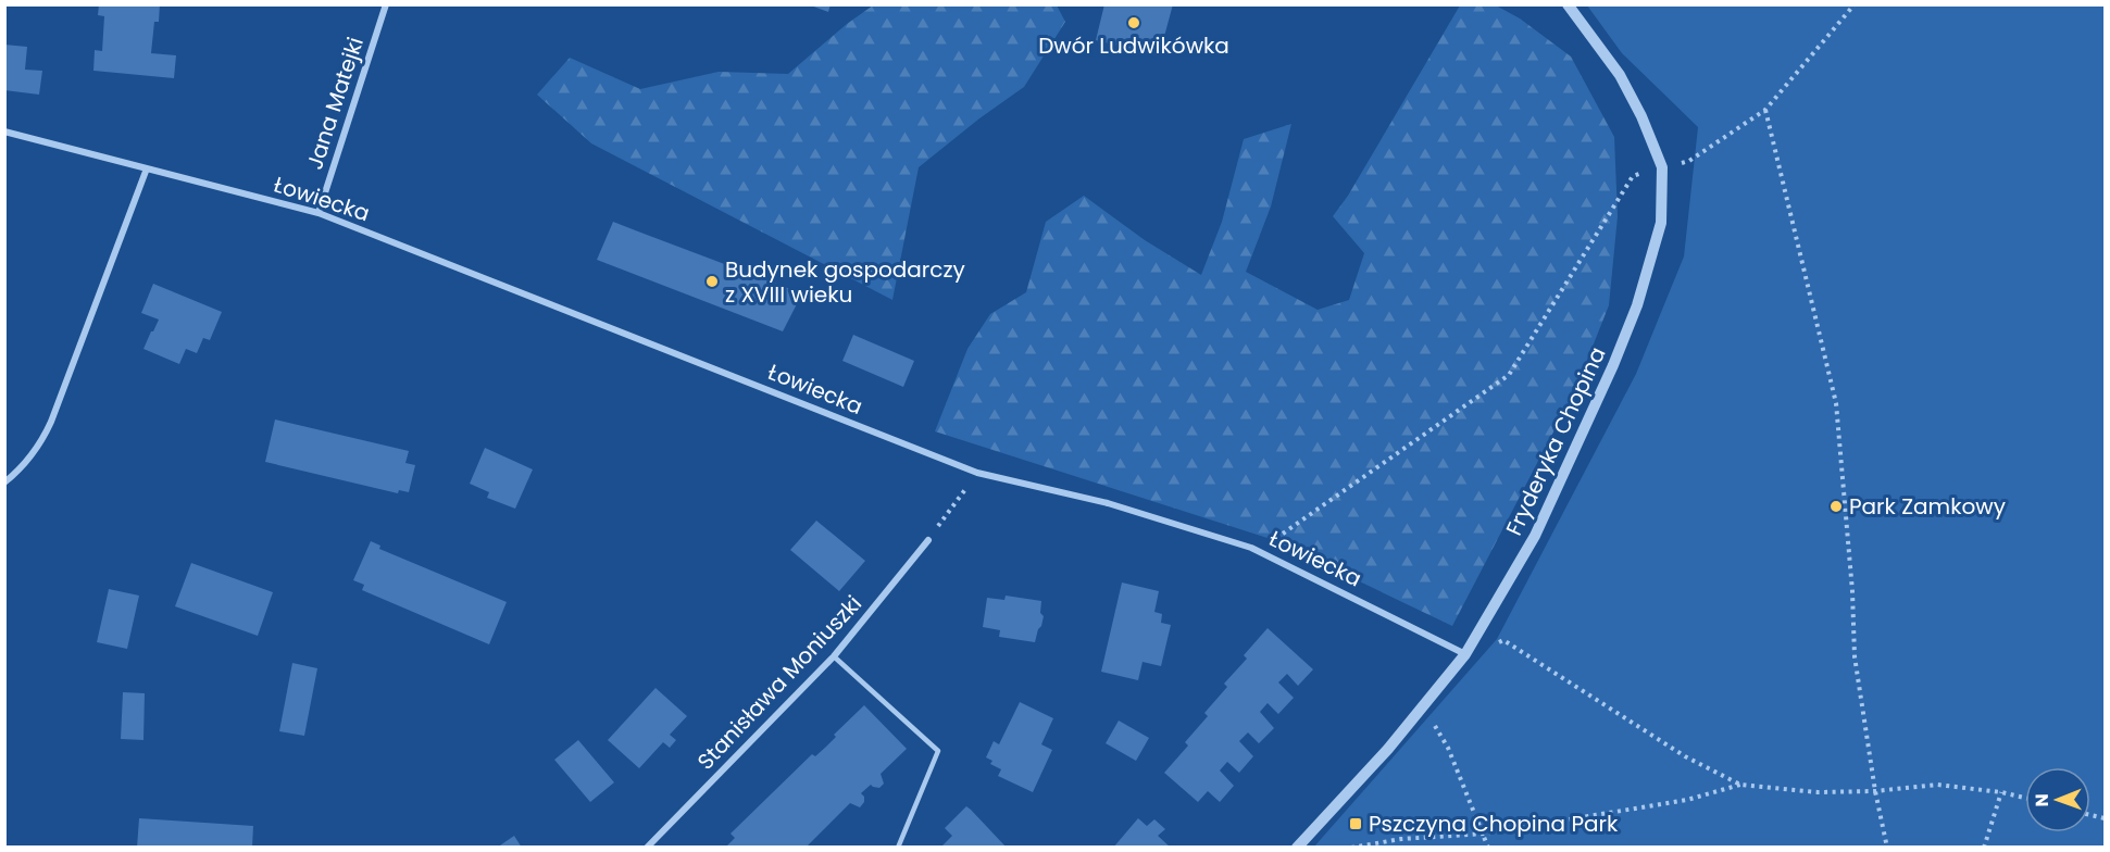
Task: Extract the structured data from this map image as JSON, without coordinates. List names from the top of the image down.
{
  "streets": {
    "street": [
      "Jana Matejki",
      "Łowiecka",
      "Fryderyka Chopina",
      "Stanisława Moniuszki"
    ]
  },
  "crossings": [
    ["Jana Matejki", "Łowiecka"],
    ["Łowiecka", "Fryderyka Chopina"]
  ],
  "places": {
    "other": ["Dwór Ludwikówka", "Budynek gospodarczy z XVIII wieku", "Park Zamkowy"],
    "transit": ["Pszczyna Chopina Park"]
  },
  "north": "left"
}
